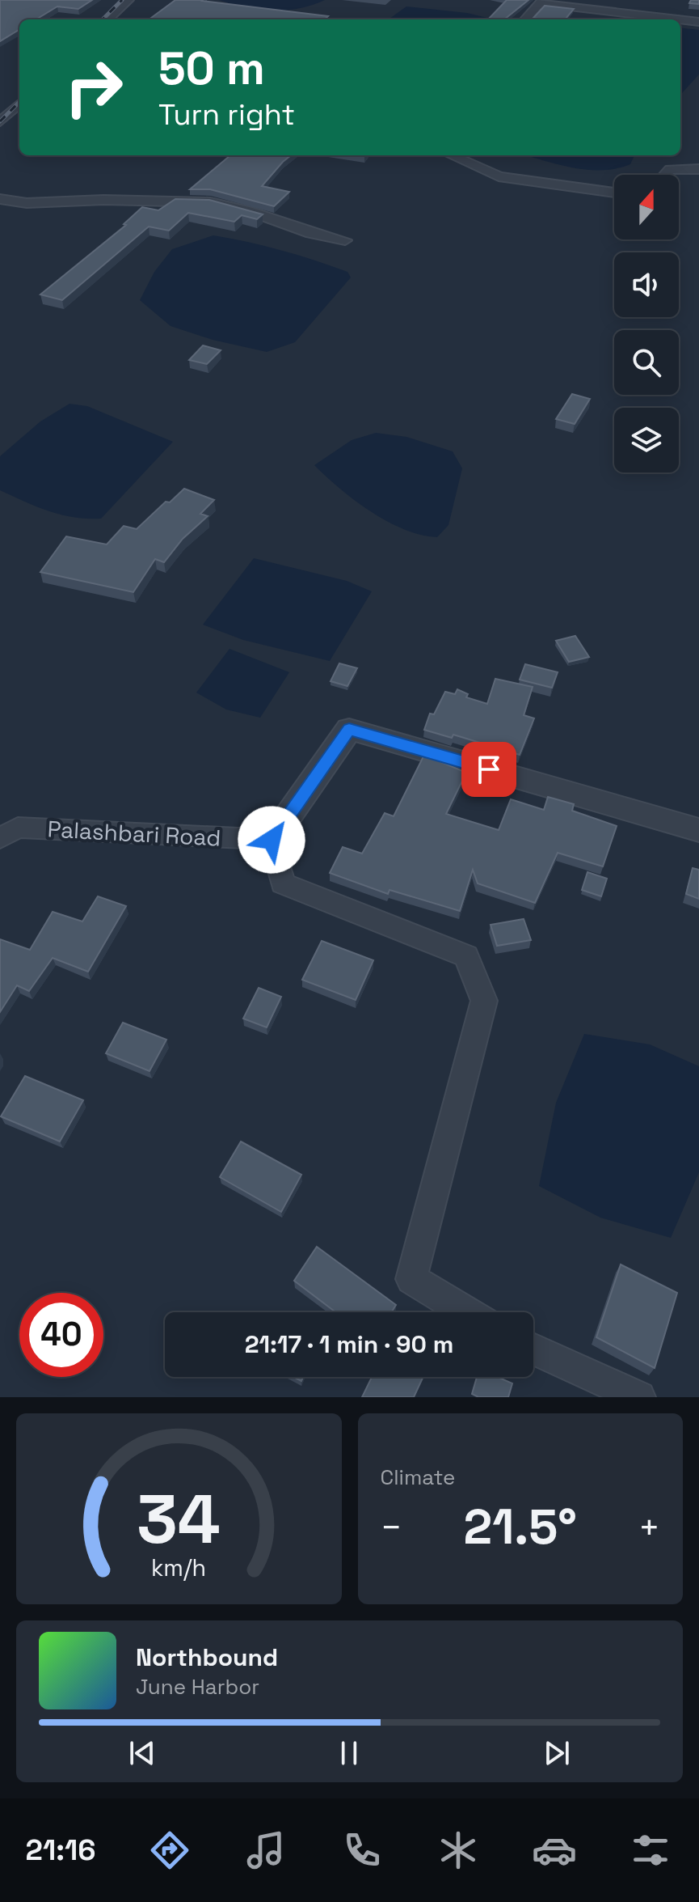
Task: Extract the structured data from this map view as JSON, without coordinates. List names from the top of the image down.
{
  "streets": {
    "street": ["Palashbari Road"]
  },
  "north": "top",
  "page": {
    "turn": ["50 m", "Turn right"],
    "limit": "40",
    "trip": "21:17 · 1 min · 90 m",
    "tile": "Climate",
    "heat": ["−", "21.5°", "+"],
    "song": ["Northbound", "June Harbor"],
    "tabs": "21:16",
    "gauge": ["34", "km/h"]
  }
}
